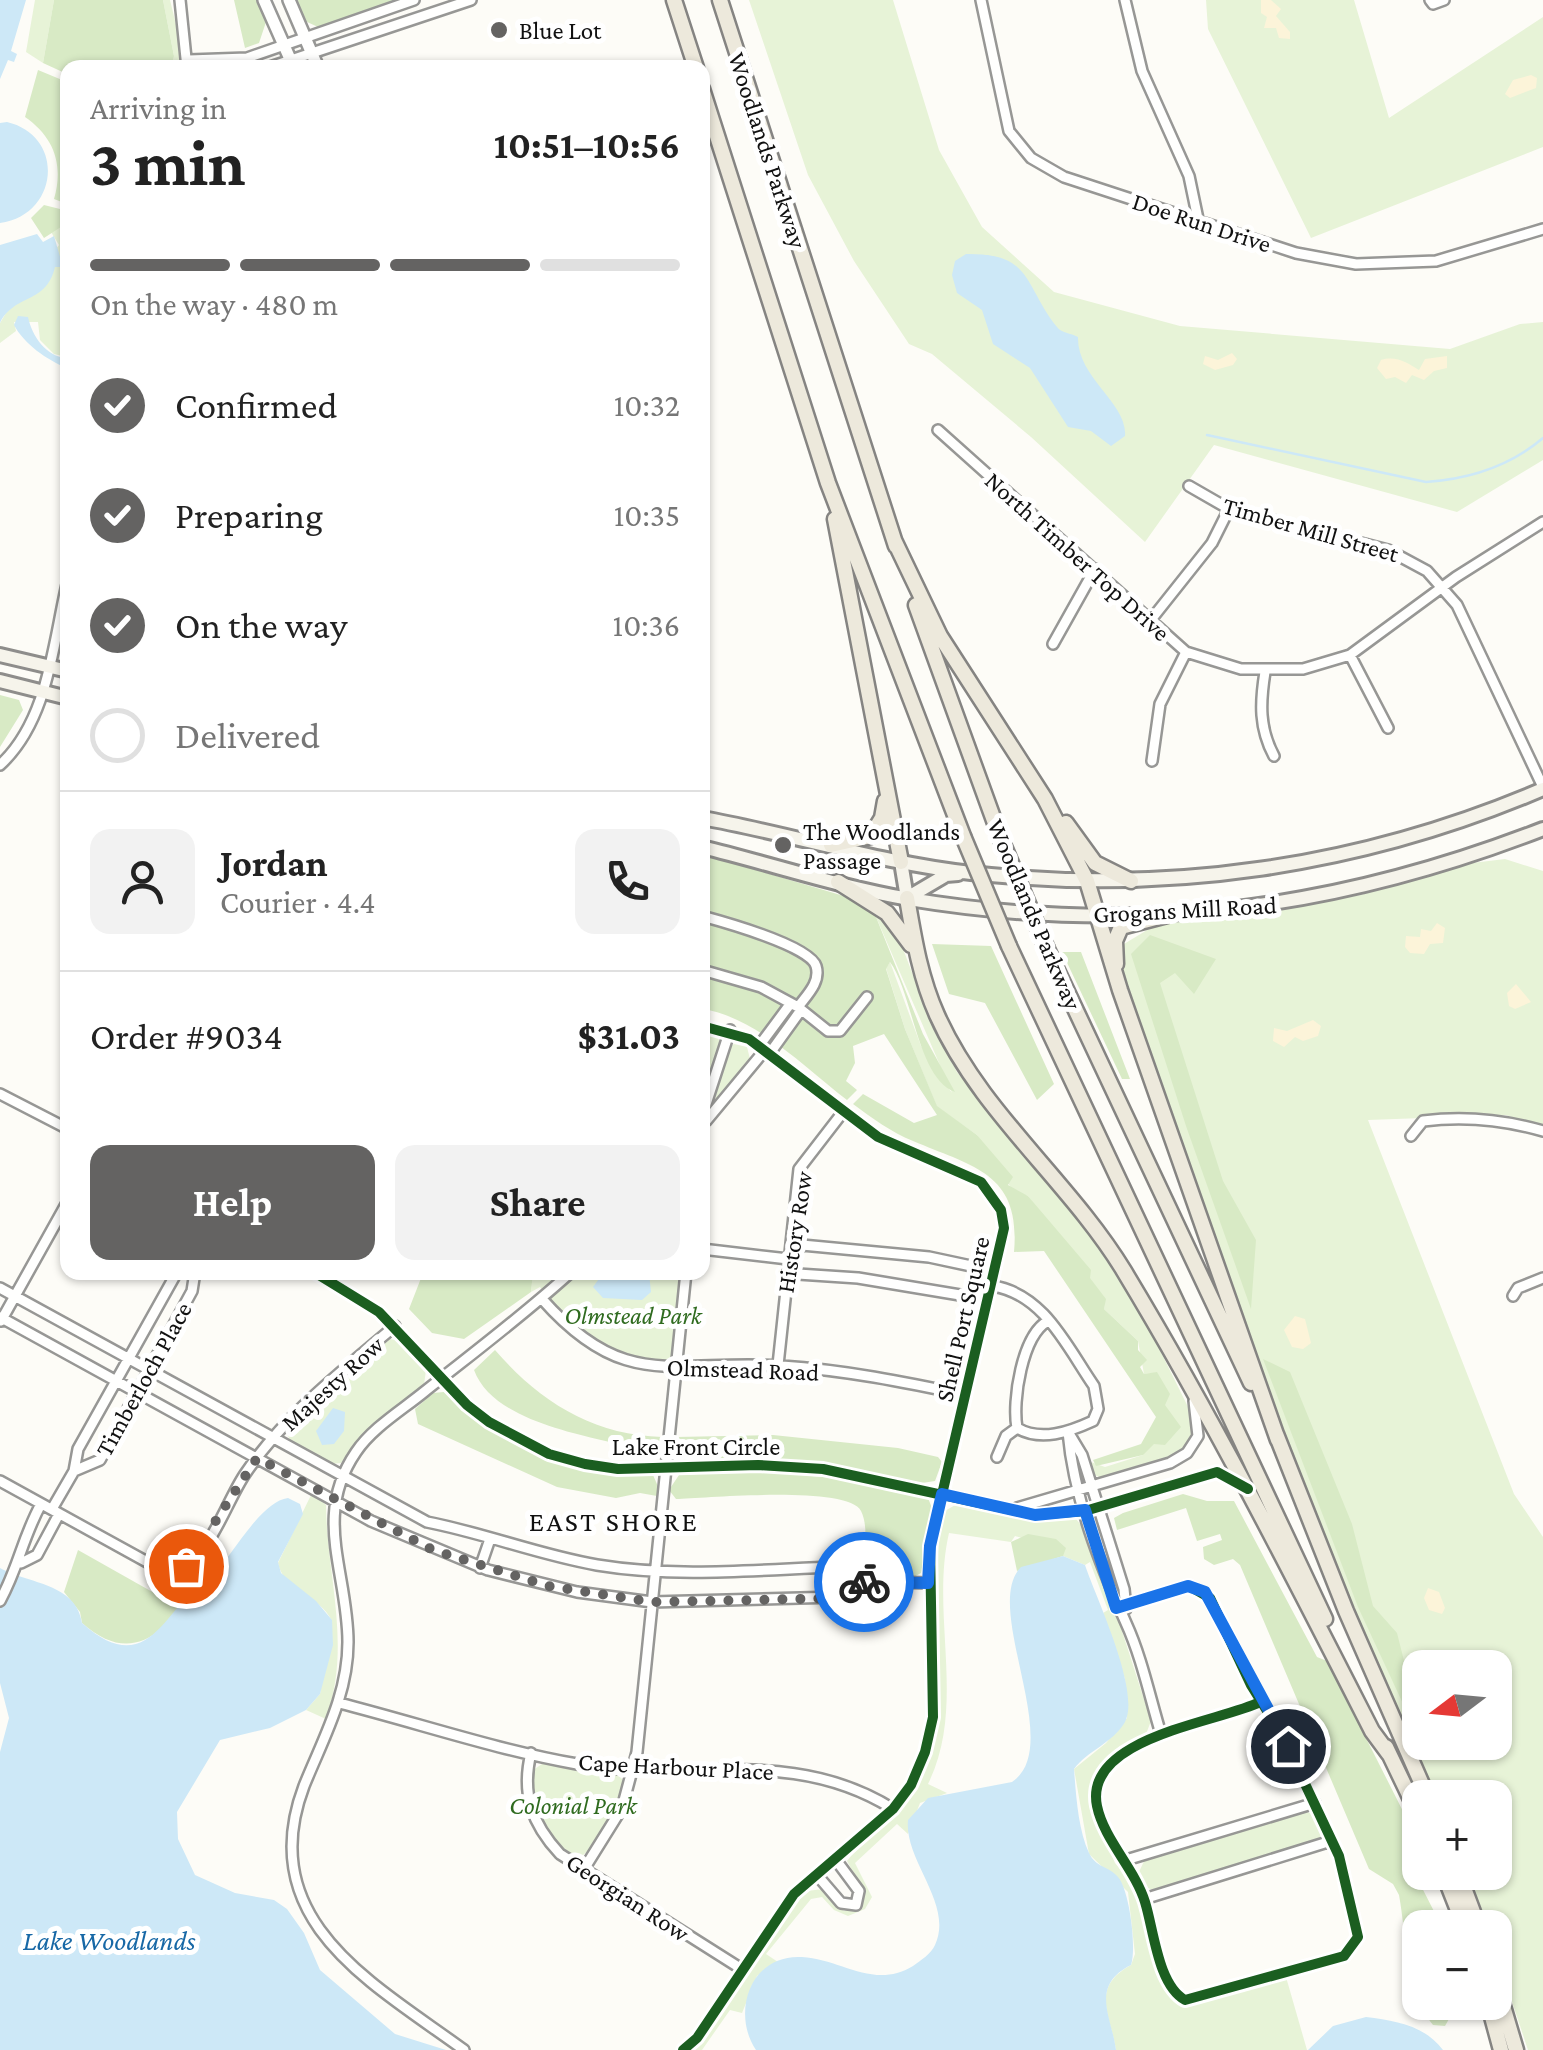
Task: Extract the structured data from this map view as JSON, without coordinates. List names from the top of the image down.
{
  "streets": {
    "main road": ["Woodlands Parkway", "Grogans Mill Road"],
    "street": [
      "Doe Run Drive",
      "Timber Mill Street",
      "North Timber Top Drive",
      "History Row",
      "Shell Port Square",
      "Olmstead Road",
      "Timberloch Place",
      "Majesty Row",
      "Lake Front Circle",
      "Cape Harbour Place",
      "Georgian Row"
    ]
  },
  "crossings": [
    ["Timber Mill Street", "North Timber Top Drive"],
    ["Timber Mill Street", "Grogans Mill Road"],
    ["History Row", "Shell Port Square"],
    ["History Row", "Olmstead Road"],
    ["Shell Port Square", "Olmstead Road"],
    ["Shell Port Square", "Lake Front Circle"],
    ["Shell Port Square", "Cape Harbour Place"],
    ["Shell Port Square", "Georgian Row"],
    ["Timberloch Place", "Majesty Row"],
    ["Majesty Row", "Lake Front Circle"],
    ["Cape Harbour Place", "Georgian Row"]
  ],
  "districts": ["EAST SHORE"],
  "water": ["Lake Woodlands"],
  "parks": ["Olmstead Park", "Colonial Park"],
  "places": ["Blue Lot", "The Woodlands Passage"],
  "north": "left",
  "page": {
    "heading": ["3 min", "Arriving in", "10:51–10:56"],
    "panel": [
      "Jordan",
      "Courier · 4.4",
      "Order #9034",
      "$31.03"
    ],
    "bar": "On the way · 480 m",
    "list": [
      ["Confirmed", "10:32"],
      ["Preparing", "10:35"],
      ["On the way", "10:36"],
      "Delivered"
    ],
    "buttons": ["Help", "Share"],
    "map_buttons": ["+", "−"]
  }
}
